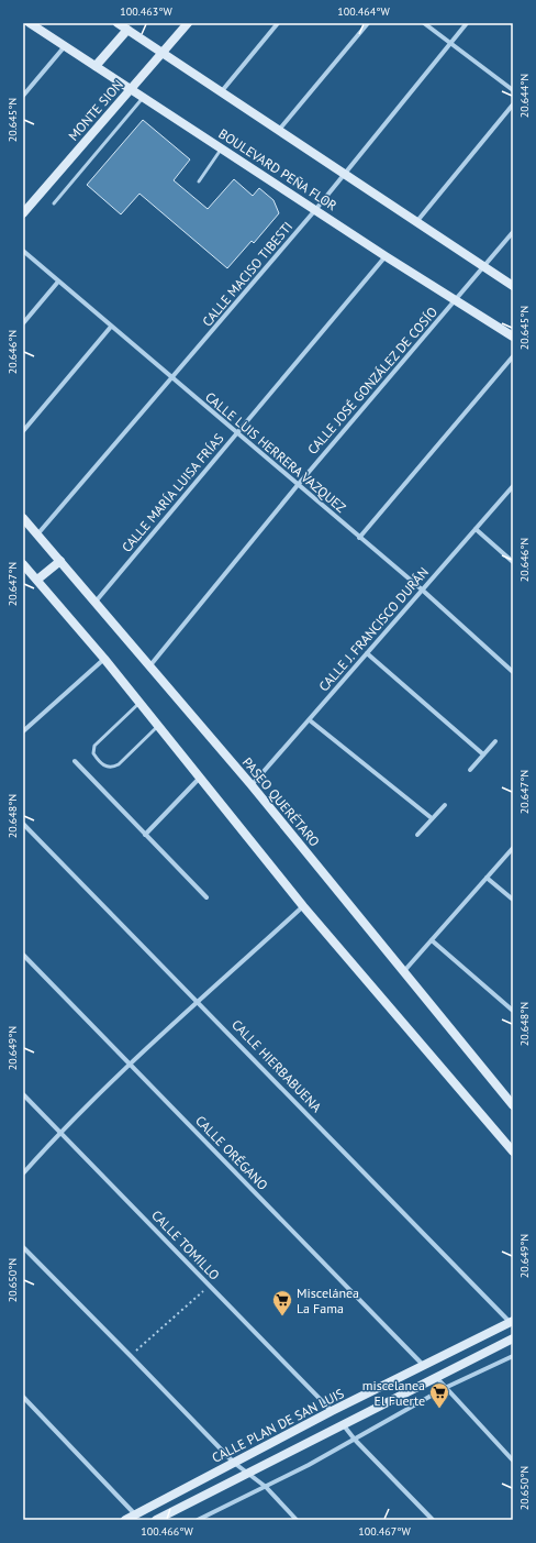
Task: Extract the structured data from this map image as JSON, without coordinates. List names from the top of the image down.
{
  "streets": {
    "main road": [
      "MONTE SION",
      "BOULEVARD PEÑA FLOR",
      "PASEO QUERÉTARO",
      "CALLE PLAN DE SAN LUIS"
    ],
    "street": [
      "CALLE MACISO TIBESTI",
      "CALLE JOSÉ GONZÁLEZ DE COSÍO",
      "CALLE LUIS HERRERA VAZQUEZ",
      "CALLE MARÍA LUISA FRÍAS",
      "CALLE J. FRANCISCO DURÁN",
      "CALLE HIERBABUENA",
      "CALLE ORÉGANO",
      "CALLE TOMILLO"
    ]
  },
  "crossings": [
    ["MONTE SION", "BOULEVARD PEÑA FLOR"],
    ["BOULEVARD PEÑA FLOR", "CALLE MACISO TIBESTI"],
    ["BOULEVARD PEÑA FLOR", "CALLE JOSÉ GONZÁLEZ DE COSÍO"],
    ["BOULEVARD PEÑA FLOR", "CALLE MARÍA LUISA FRÍAS"],
    ["CALLE MACISO TIBESTI", "CALLE LUIS HERRERA VAZQUEZ"],
    ["CALLE MACISO TIBESTI", "PASEO QUERÉTARO"],
    ["CALLE JOSÉ GONZÁLEZ DE COSÍO", "CALLE LUIS HERRERA VAZQUEZ"],
    ["CALLE JOSÉ GONZÁLEZ DE COSÍO", "PASEO QUERÉTARO"],
    ["CALLE LUIS HERRERA VAZQUEZ", "CALLE MARÍA LUISA FRÍAS"],
    ["CALLE LUIS HERRERA VAZQUEZ", "CALLE J. FRANCISCO DURÁN"],
    ["CALLE MARÍA LUISA FRÍAS", "PASEO QUERÉTARO"],
    ["CALLE J. FRANCISCO DURÁN", "PASEO QUERÉTARO"],
    ["CALLE HIERBABUENA", "CALLE PLAN DE SAN LUIS"],
    ["CALLE ORÉGANO", "CALLE PLAN DE SAN LUIS"],
    ["CALLE TOMILLO", "CALLE PLAN DE SAN LUIS"]
  ],
  "places": {
    "supermarket": ["Miscelánea La Fama", "miscelanea El Fuerte"]
  },
  "coordinates": [
    "100.463°W",
    "100.464°W",
    "20.644°N",
    "20.645°N",
    "20.646°N",
    "20.647°N",
    "20.648°N",
    "20.649°N",
    "20.650°N",
    "100.466°W",
    "100.467°W"
  ]
}
